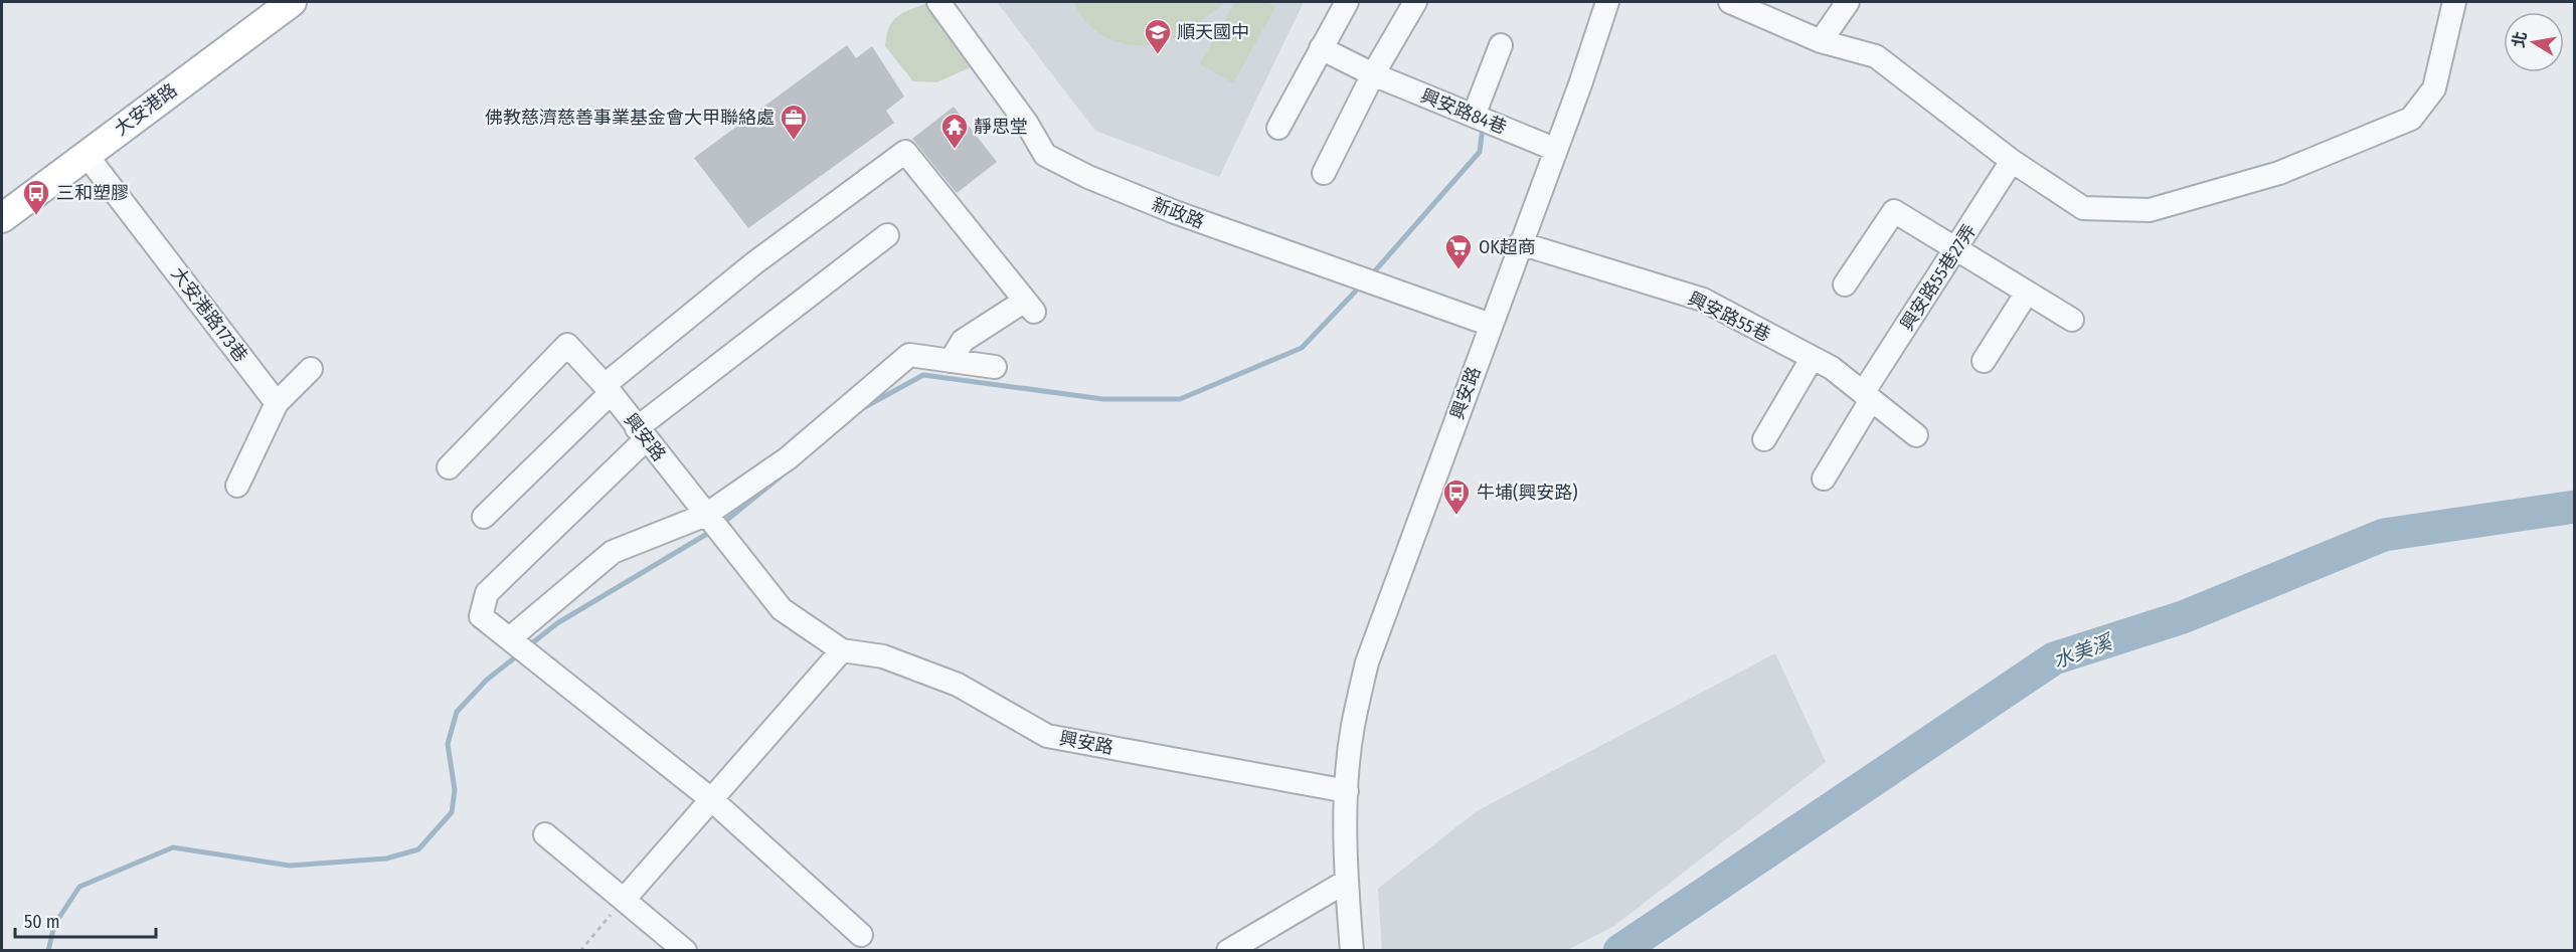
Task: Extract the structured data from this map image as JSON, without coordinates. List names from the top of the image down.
{
  "streets": {
    "main road": ["大安港路"],
    "street": [
      "興安路84巷",
      "新政路",
      "興安路55巷27弄",
      "大安港路173巷",
      "興安路55巷",
      "興安路"
    ]
  },
  "crossings": [
    ["大安港路", "大安港路173巷"],
    ["興安路84巷", "興安路"],
    ["新政路", "興安路"],
    ["興安路55巷27弄", "興安路55巷"],
    ["興安路55巷", "興安路"]
  ],
  "water": ["水美溪"],
  "places": {
    "school or university": ["順天國中"],
    "office": ["佛教慈濟慈善事業基金會大甲聯絡處"],
    "temple": ["靜思堂"],
    "bus stop": ["三和塑膠", "牛埔(興安路)"],
    "supermarket": ["OK超商"]
  },
  "scale_bar": "50 m",
  "north": "left"
}
